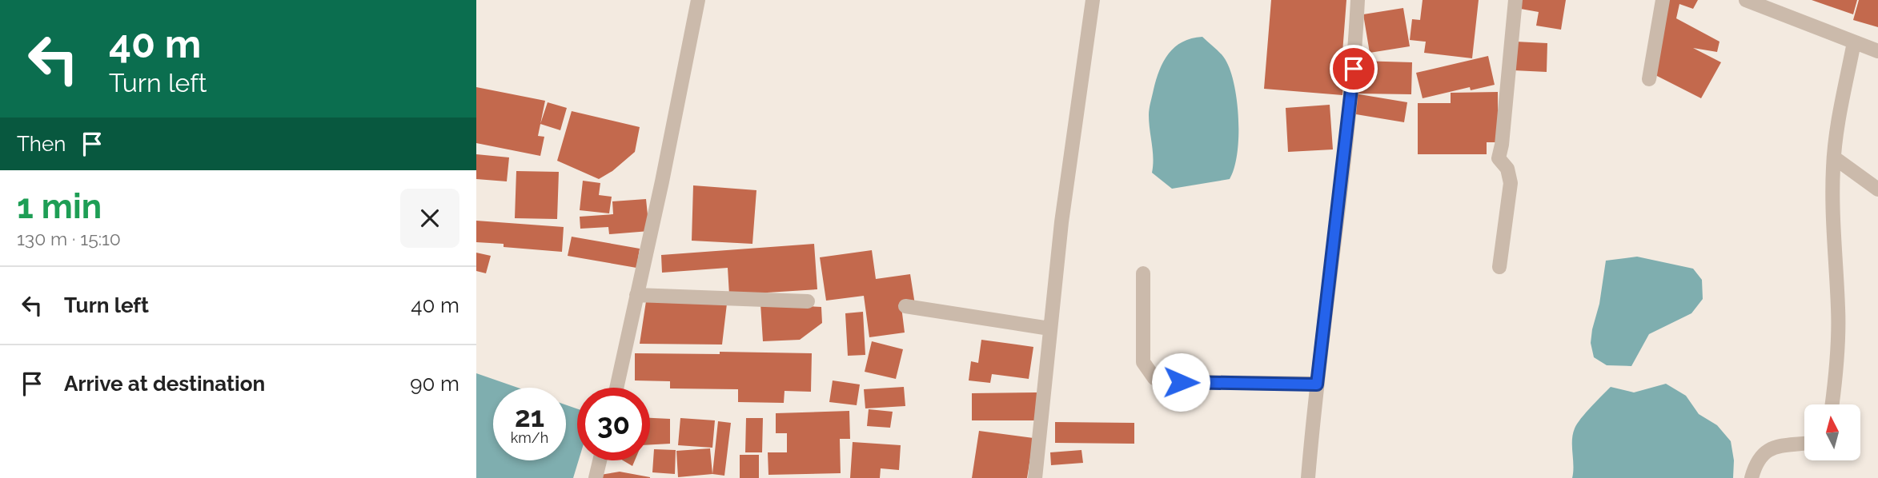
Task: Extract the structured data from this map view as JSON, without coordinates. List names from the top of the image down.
{
  "north": "top",
  "page": {
    "turn": ["40 m", "Turn left"],
    "then": "Then",
    "heading": ["1 min", "130 m · 15:10"],
    "list": [
      {
        "name": "Turn left",
        "value": "40 m"
      },
      {
        "name": "Arrive at destination",
        "value": "90 m"
      }
    ],
    "speed": "21 km/h",
    "limit": "30"
  }
}
